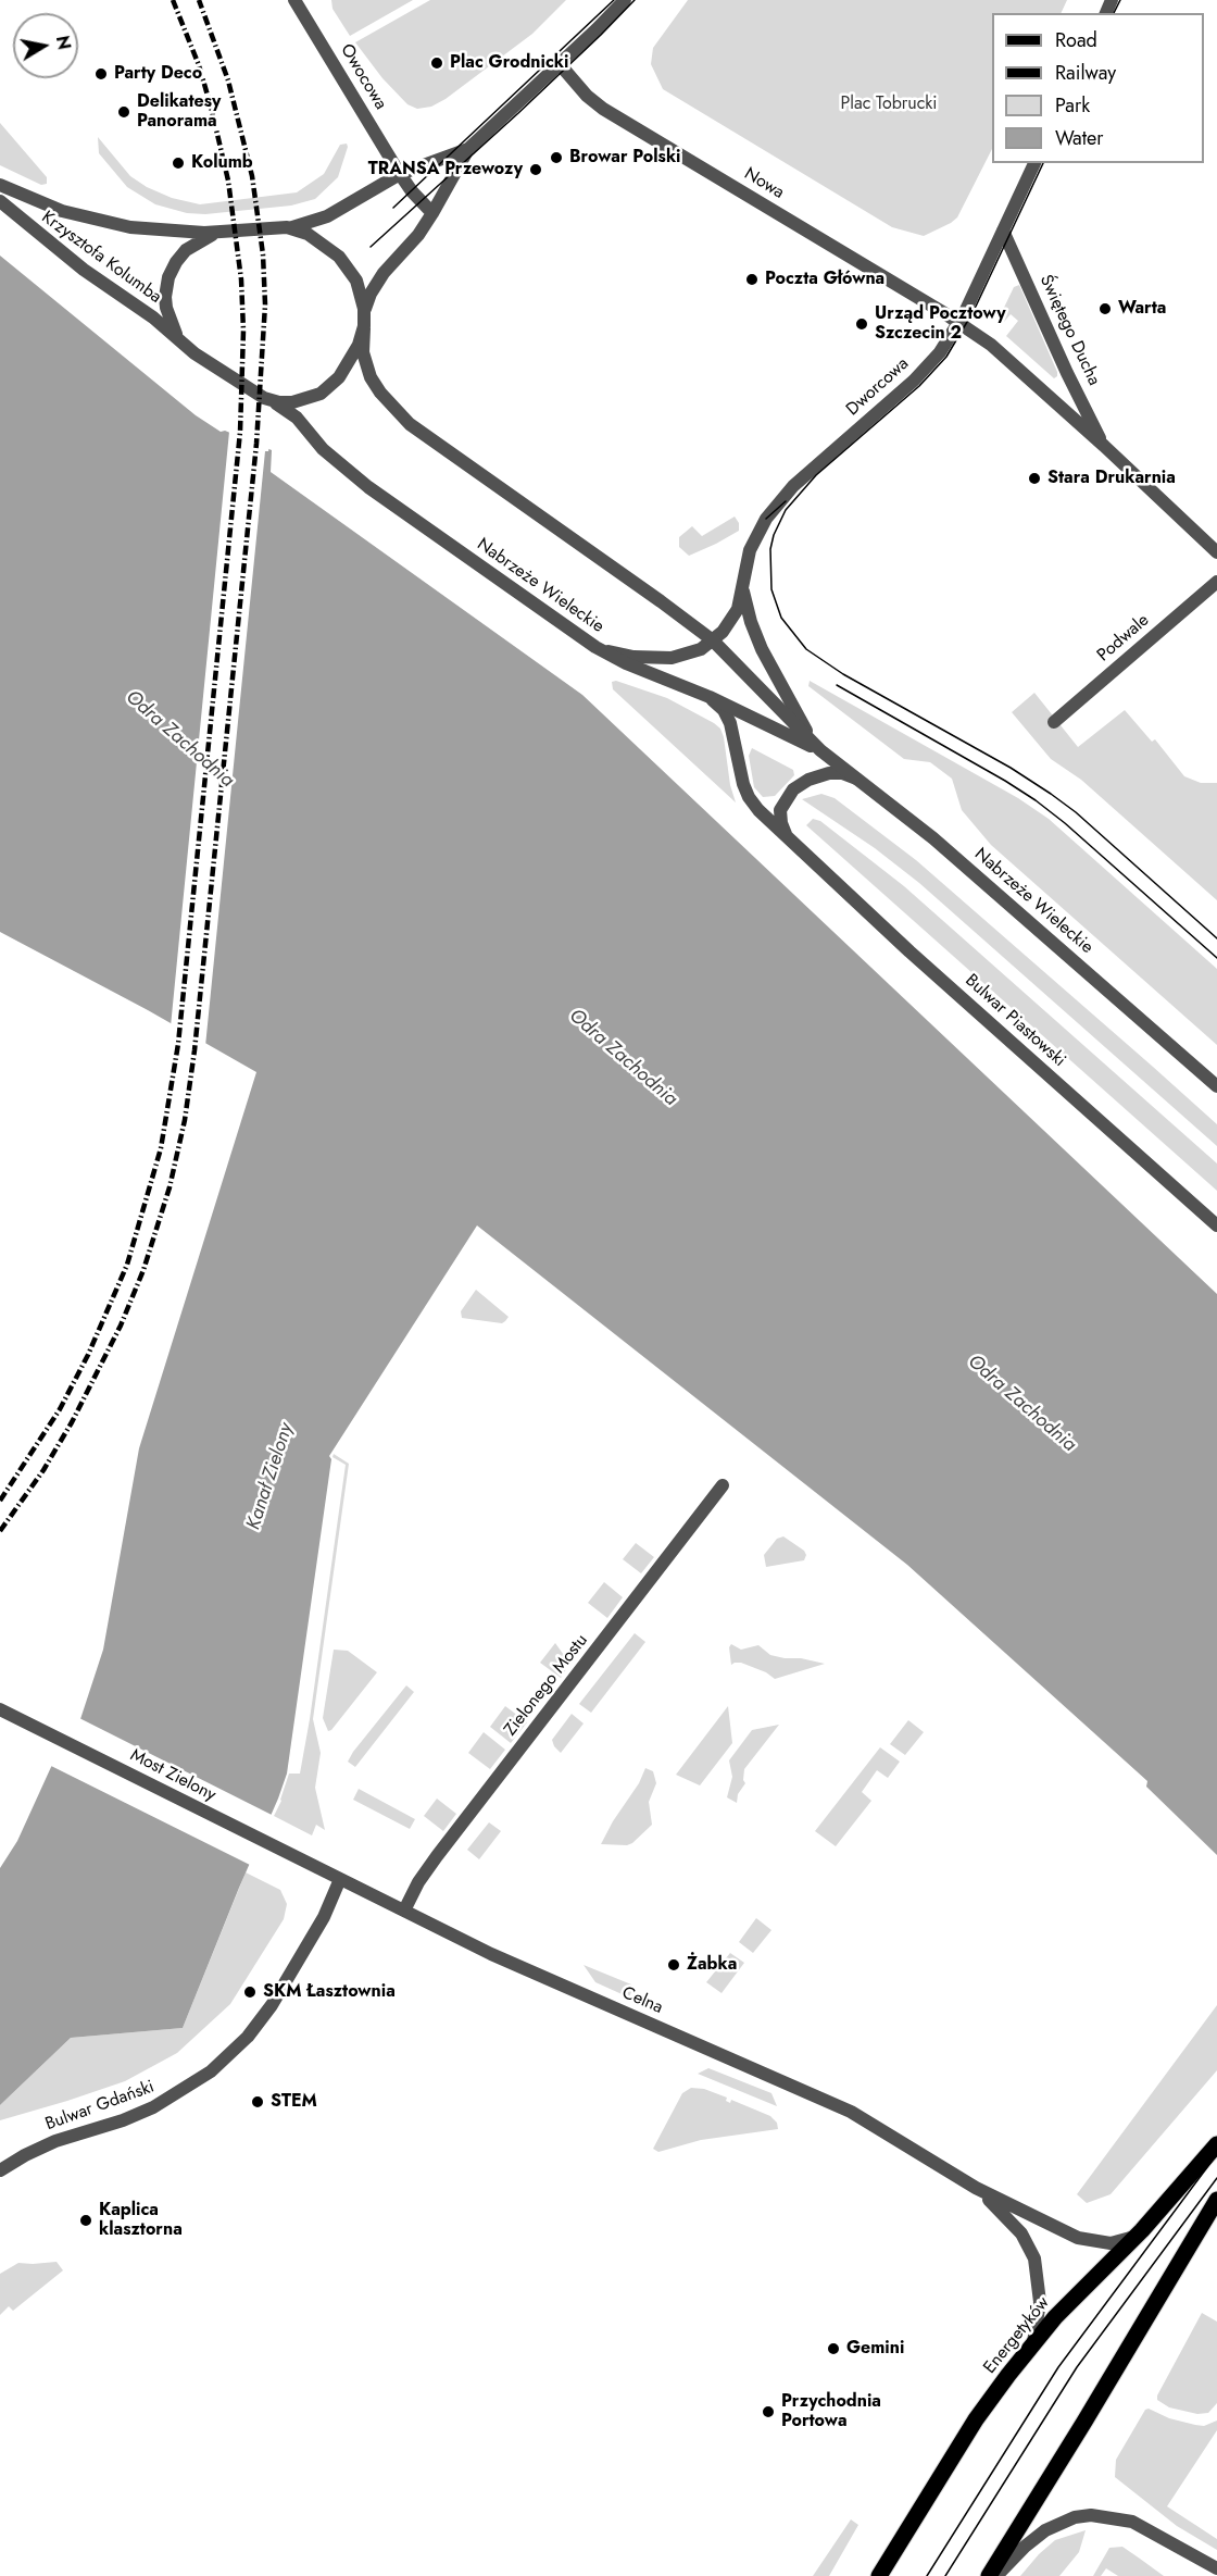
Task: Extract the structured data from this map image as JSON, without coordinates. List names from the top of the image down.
{
  "streets": {
    "main road": ["Energetyków"],
    "street": [
      "Owocowa",
      "Nowa",
      "Krzysztofa Kolumba",
      "Świętego Ducha",
      "Dworcowa",
      "Nabrzeże Wieleckie",
      "Podwale",
      "Bulwar Piastowski",
      "Zielonego Mostu",
      "Most Zielony",
      "Celna",
      "Bulwar Gdański"
    ]
  },
  "crossings": [
    ["Nowa", "Świętego Ducha"],
    ["Nowa", "Dworcowa"],
    ["Krzysztofa Kolumba", "Nabrzeże Wieleckie"],
    ["Świętego Ducha", "Dworcowa"],
    ["Dworcowa", "Nabrzeże Wieleckie"],
    ["Nabrzeże Wieleckie", "Bulwar Piastowski"],
    ["Zielonego Mostu", "Celna"],
    ["Most Zielony", "Celna"],
    ["Celna", "Bulwar Gdański"],
    ["Celna", "Energetyków"]
  ],
  "water": ["Odra Zachodnia", "Kanał Zielony"],
  "parks": ["Plac Tobrucki"],
  "places": [
    "Plac Grodnicki",
    "Party Deco",
    "Delikatesy Panorama",
    "Browar Polski",
    "Kolumb",
    "TRANSA Przewozy",
    "Poczta Główna",
    "Warta",
    "Urząd Pocztowy Szczecin 2",
    "Stara Drukarnia",
    "Żabka",
    "SKM Łasztownia",
    "STEM",
    "Kaplica klasztorna",
    "Gemini",
    "Przychodnia Portowa"
  ],
  "legend": [
    "Road",
    "Railway",
    "Park",
    "Water"
  ],
  "north": "right"
}
